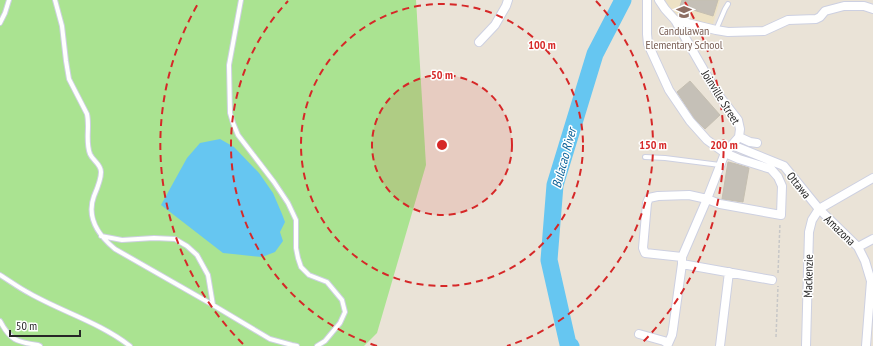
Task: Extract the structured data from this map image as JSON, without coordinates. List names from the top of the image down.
{
  "streets": {
    "street": [
      "Joinville Street",
      "Ottawa",
      "Amazona",
      "Mackenzie"
    ]
  },
  "crossings": [
    ["Joinville Street", "Ottawa"],
    ["Ottawa", "Amazona"],
    ["Ottawa", "Mackenzie"],
    ["Amazona", "Mackenzie"]
  ],
  "water": ["Bulacao River"],
  "places": {
    "school or university": ["Candulawan Elementary School"]
  },
  "scale_bar": "50 m",
  "rings": [
    "100 m",
    "50 m",
    "150 m",
    "200 m"
  ]
}
